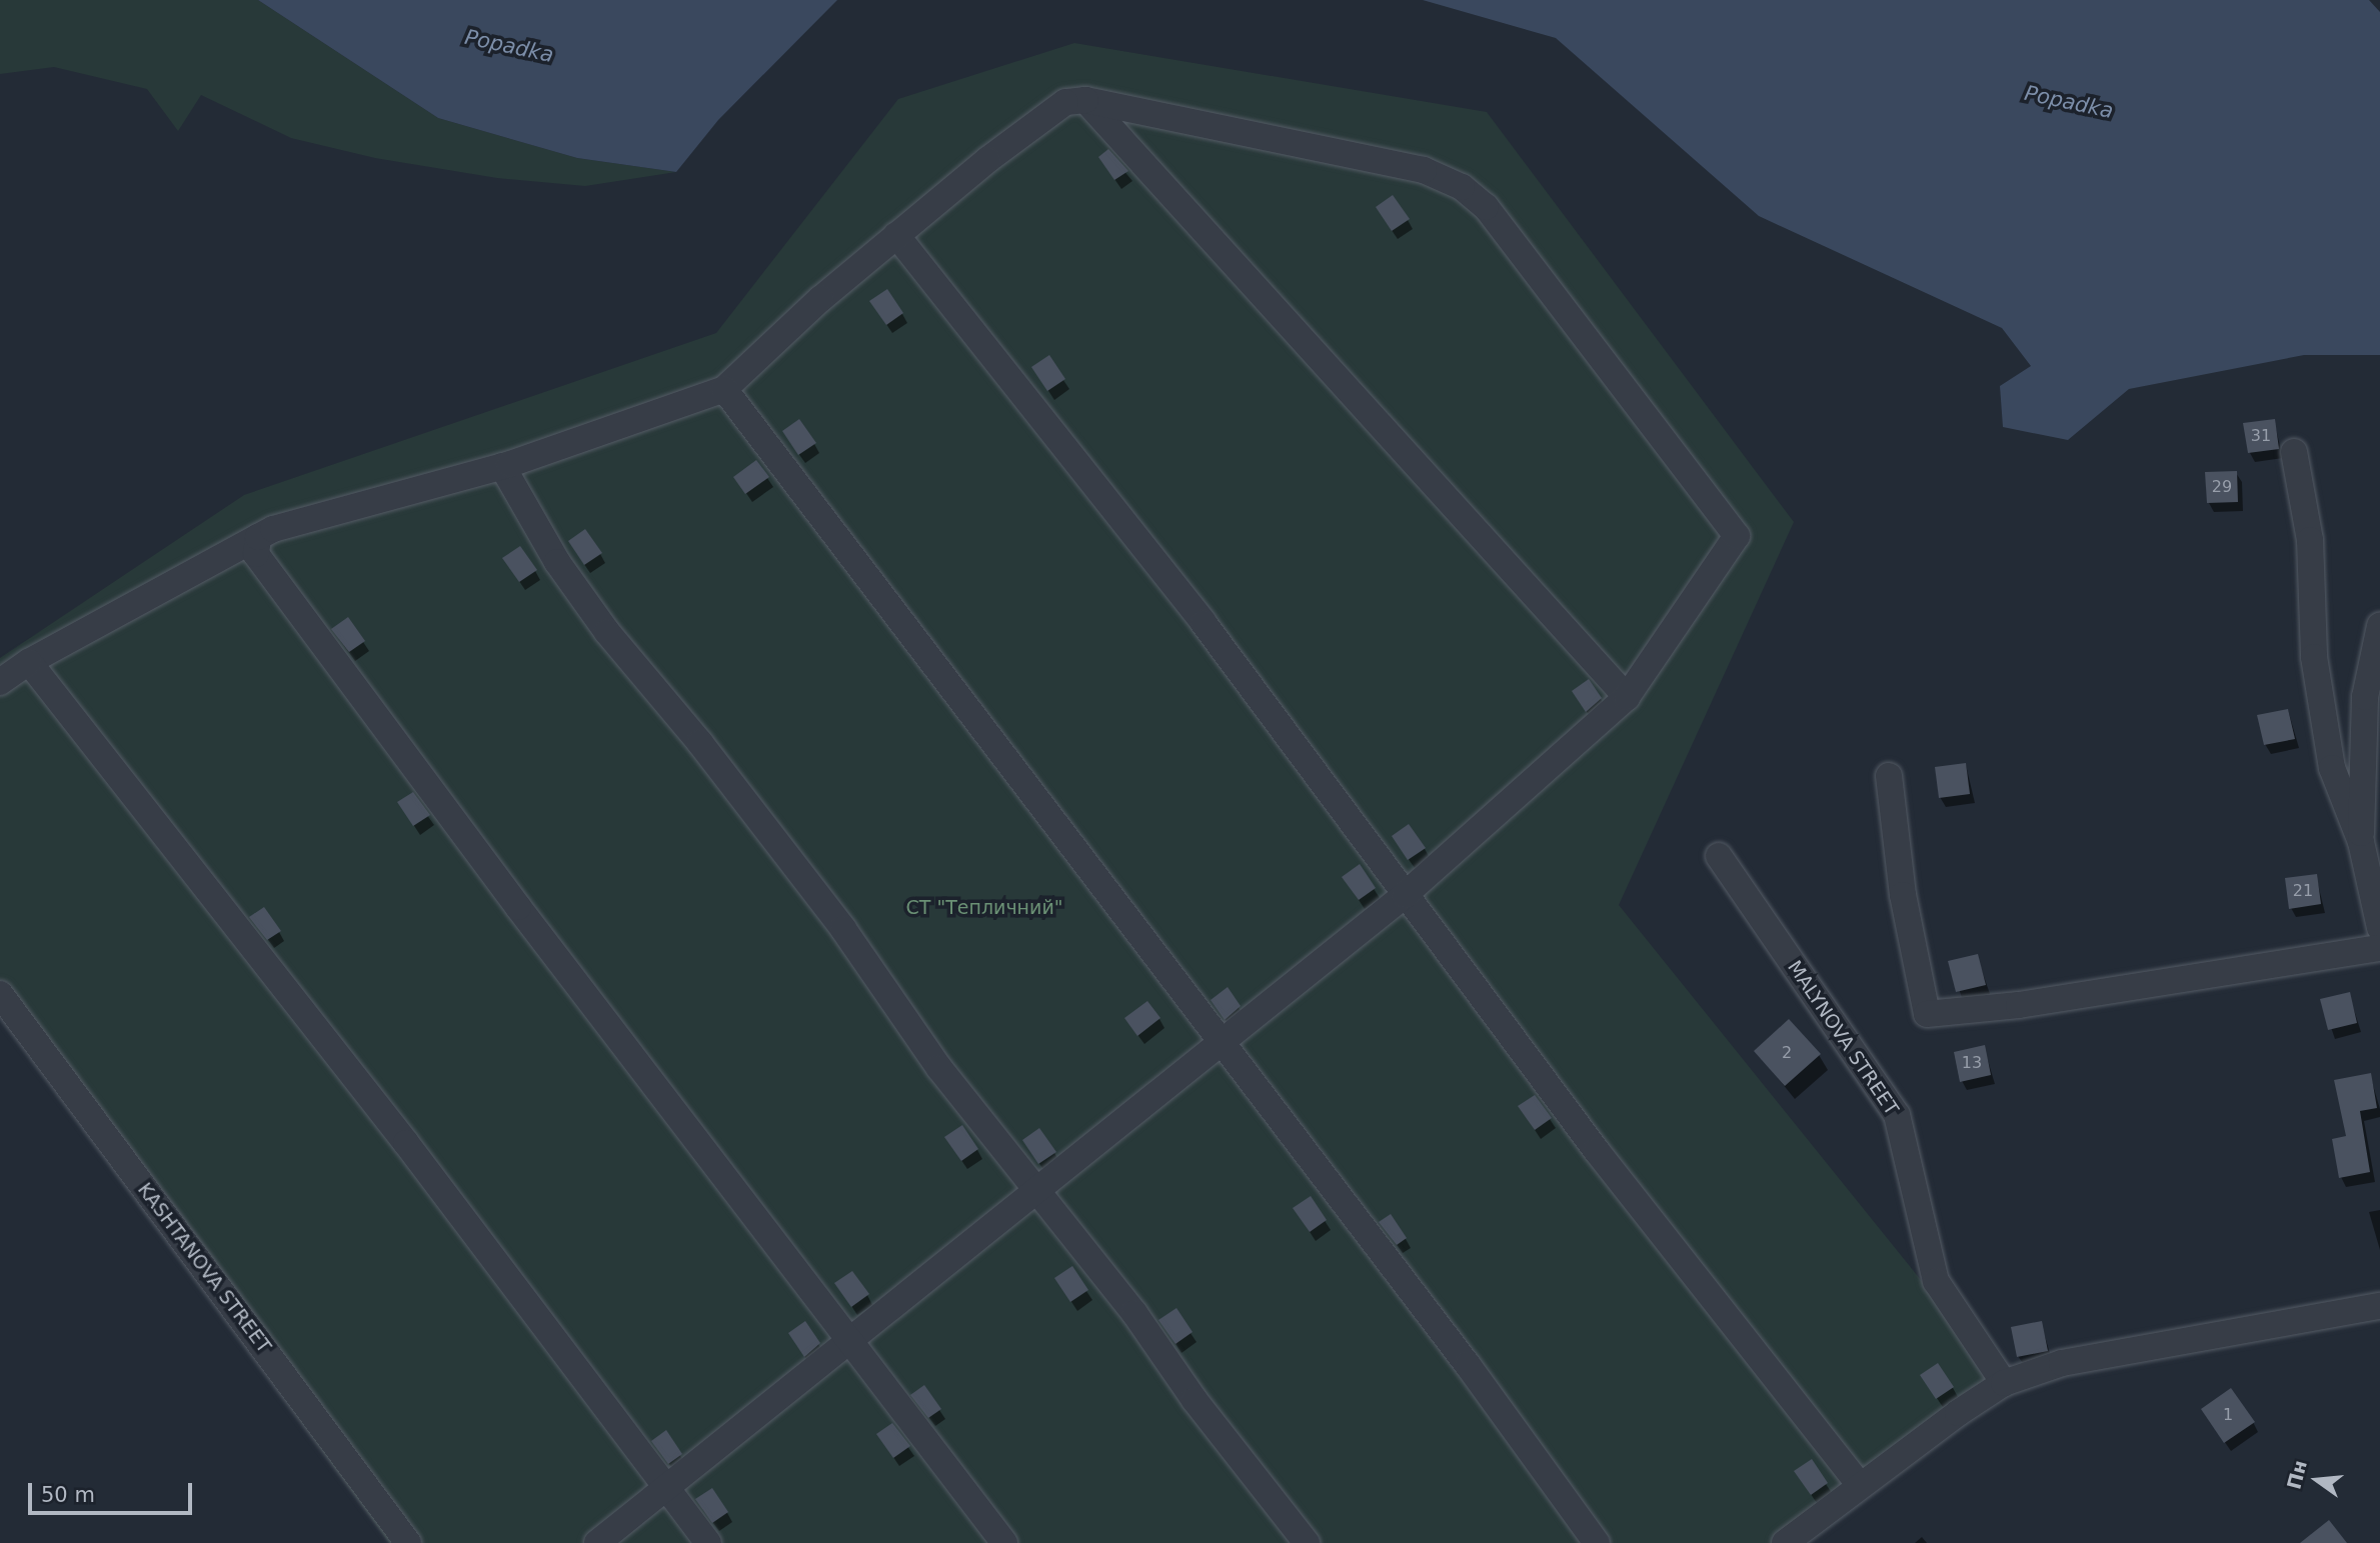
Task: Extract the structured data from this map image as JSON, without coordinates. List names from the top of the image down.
{
  "streets": {
    "street": ["MALYNOVA STREET", "KASHTANOVA STREET"]
  },
  "water": ["Popadka"],
  "parks": ["СТ \"Тепличний\""],
  "house_numbers": [
    "31",
    "29",
    "21",
    "2",
    "13",
    "1"
  ],
  "scale_bar": "50 m",
  "north": "left"
}
